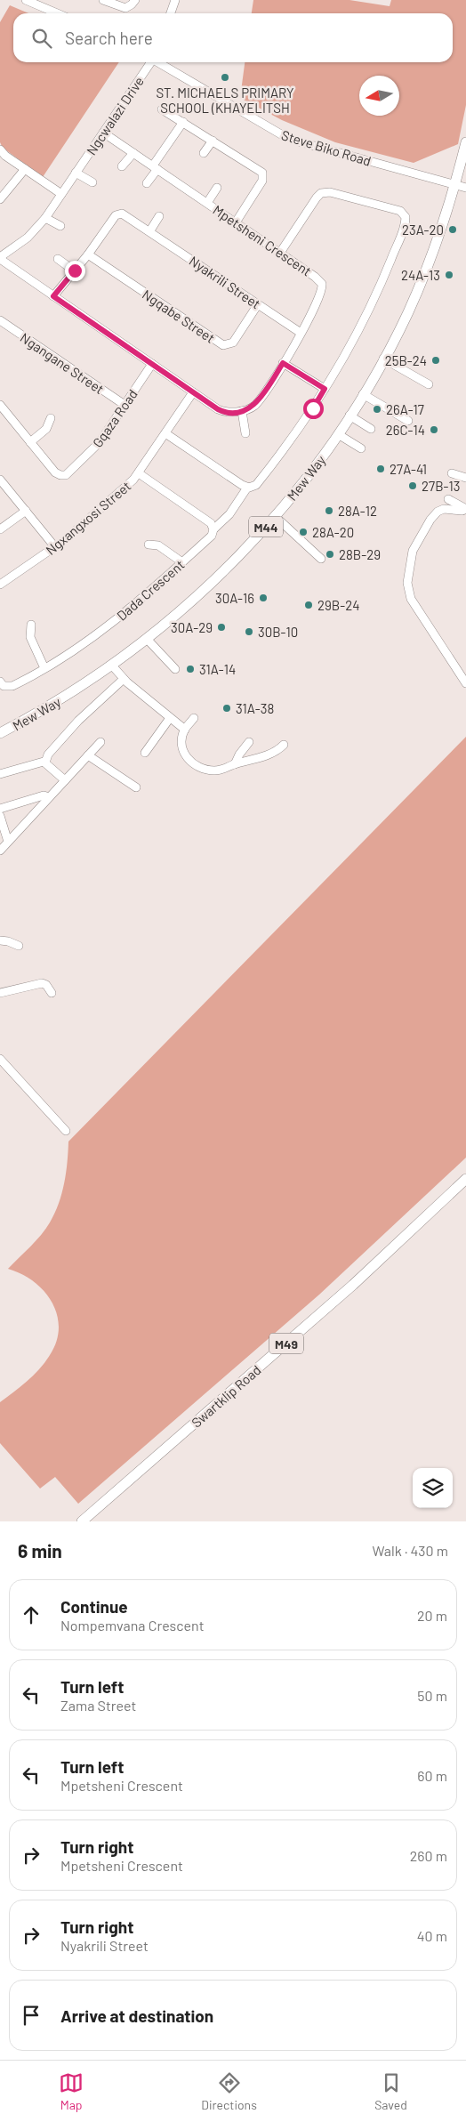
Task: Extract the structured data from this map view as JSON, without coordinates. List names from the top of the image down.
{
  "streets": {
    "main road": [
      "Mew Way",
      "M44",
      "M49",
      "Swartklip Road"
    ],
    "street": [
      "Ngcwalazi Drive",
      "Steve Biko Road",
      "Mpetsheni Crescent",
      "Nyakrili Street",
      "Ngqabe Street",
      "Ngangane Street",
      "Gqaza Road",
      "Ngxangxosi Street",
      "Dada Crescent"
    ]
  },
  "crossings": [
    ["Ngcwalazi Drive", "Mpetsheni Crescent"],
    ["Steve Biko Road", "Mew Way"],
    ["Mpetsheni Crescent", "Nyakrili Street"],
    ["Mpetsheni Crescent", "Dada Crescent"],
    ["Nyakrili Street", "Ngqabe Street"],
    ["Ngangane Street", "Gqaza Road"]
  ],
  "places": [
    "ST. MICHAELS PRIMARY SCHOOL (KHAYELITSH",
    "23A-20",
    "24A-13",
    "25B-24",
    "26A-17",
    "26C-14",
    "27A-41",
    "27B-13",
    "28A-12",
    "28A-20",
    "28B-29",
    "30A-16",
    "29B-24",
    "30A-29",
    "30B-10",
    "31A-14",
    "31A-38"
  ],
  "north": "left",
  "page": {
    "search": "Search here",
    "heading": ["6 min", "Walk · 430 m"],
    "list": [
      ["Continue", "Nompemvana Crescent", "20 m"],
      ["Turn left", "Zama Street", "50 m"],
      ["Turn left", "Mpetsheni Crescent", "60 m"],
      ["Turn right", "Mpetsheni Crescent", "260 m"],
      ["Turn right", "Nyakrili Street", "40 m"],
      "Arrive at destination"
    ],
    "nav": ["Map", "Directions", "Saved"]
  }
}
